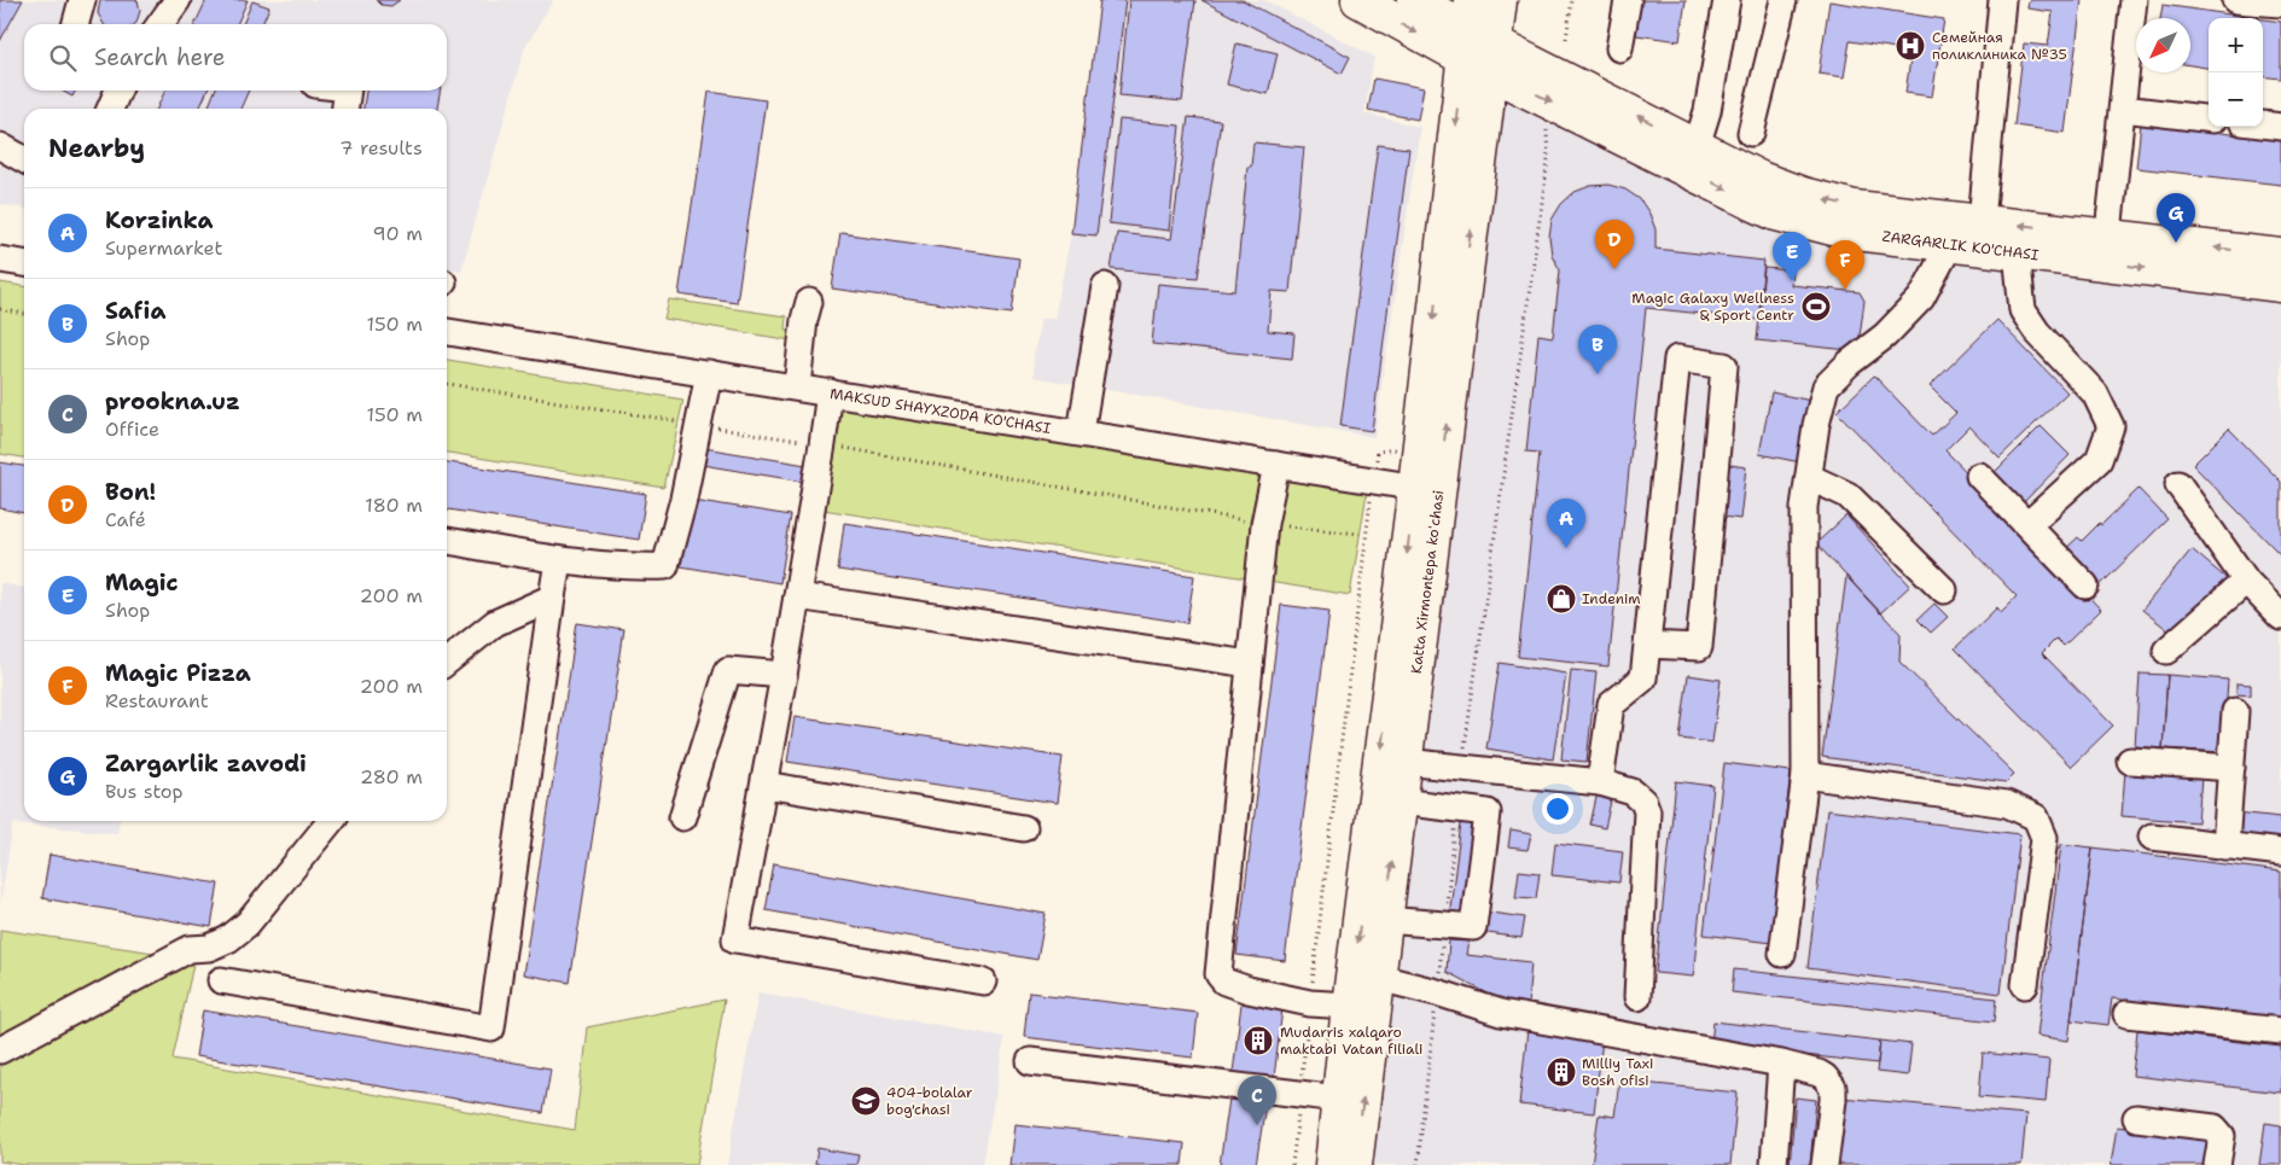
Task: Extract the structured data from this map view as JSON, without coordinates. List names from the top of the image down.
{
  "streets": {
    "main road": ["ZARGARLIK KO'CHASI", "Katta Xirmontepa koʻchasi"],
    "street": ["MAKSUD SHAYXZODA KO'CHASI"]
  },
  "crossings": [
    ["ZARGARLIK KO'CHASI", "Katta Xirmontepa koʻchasi"],
    ["MAKSUD SHAYXZODA KO'CHASI", "Katta Xirmontepa koʻchasi"]
  ],
  "places": {
    "hospital": ["Семейная поликлиника №35"],
    "sports": ["Magic Galaxy Wellness & Sport Centr"],
    "shop": ["Indenim"],
    "building": ["Mudarris xalqaro maktabi Vatan filiali", "Milliy Taxi Bosh ofisi"],
    "school or university": ["404-bolalar bog'chasi"]
  },
  "north": "bottom left",
  "page": {
    "map_buttons": ["+", "−"],
    "search": "Search here",
    "heading": ["Nearby", "7 results"],
    "list": [
      {
        "mark": "A",
        "name": "Korzinka",
        "note": "Supermarket",
        "value": "90 m"
      },
      {
        "mark": "B",
        "name": "Safia",
        "note": "Shop",
        "value": "150 m"
      },
      {
        "mark": "C",
        "name": "prookna.uz",
        "note": "Office",
        "value": "150 m"
      },
      {
        "mark": "D",
        "name": "Bon!",
        "note": "Café",
        "value": "180 m"
      },
      {
        "mark": "E",
        "name": "Magic",
        "note": "Shop",
        "value": "200 m"
      },
      {
        "mark": "F",
        "name": "Magic Pizza",
        "note": "Restaurant",
        "value": "200 m"
      },
      {
        "mark": "G",
        "name": "Zargarlik zavodi",
        "note": "Bus stop",
        "value": "280 m"
      }
    ],
    "pins": [
      "G",
      "D",
      "E",
      "F",
      "B",
      "A",
      "C"
    ]
  }
}
